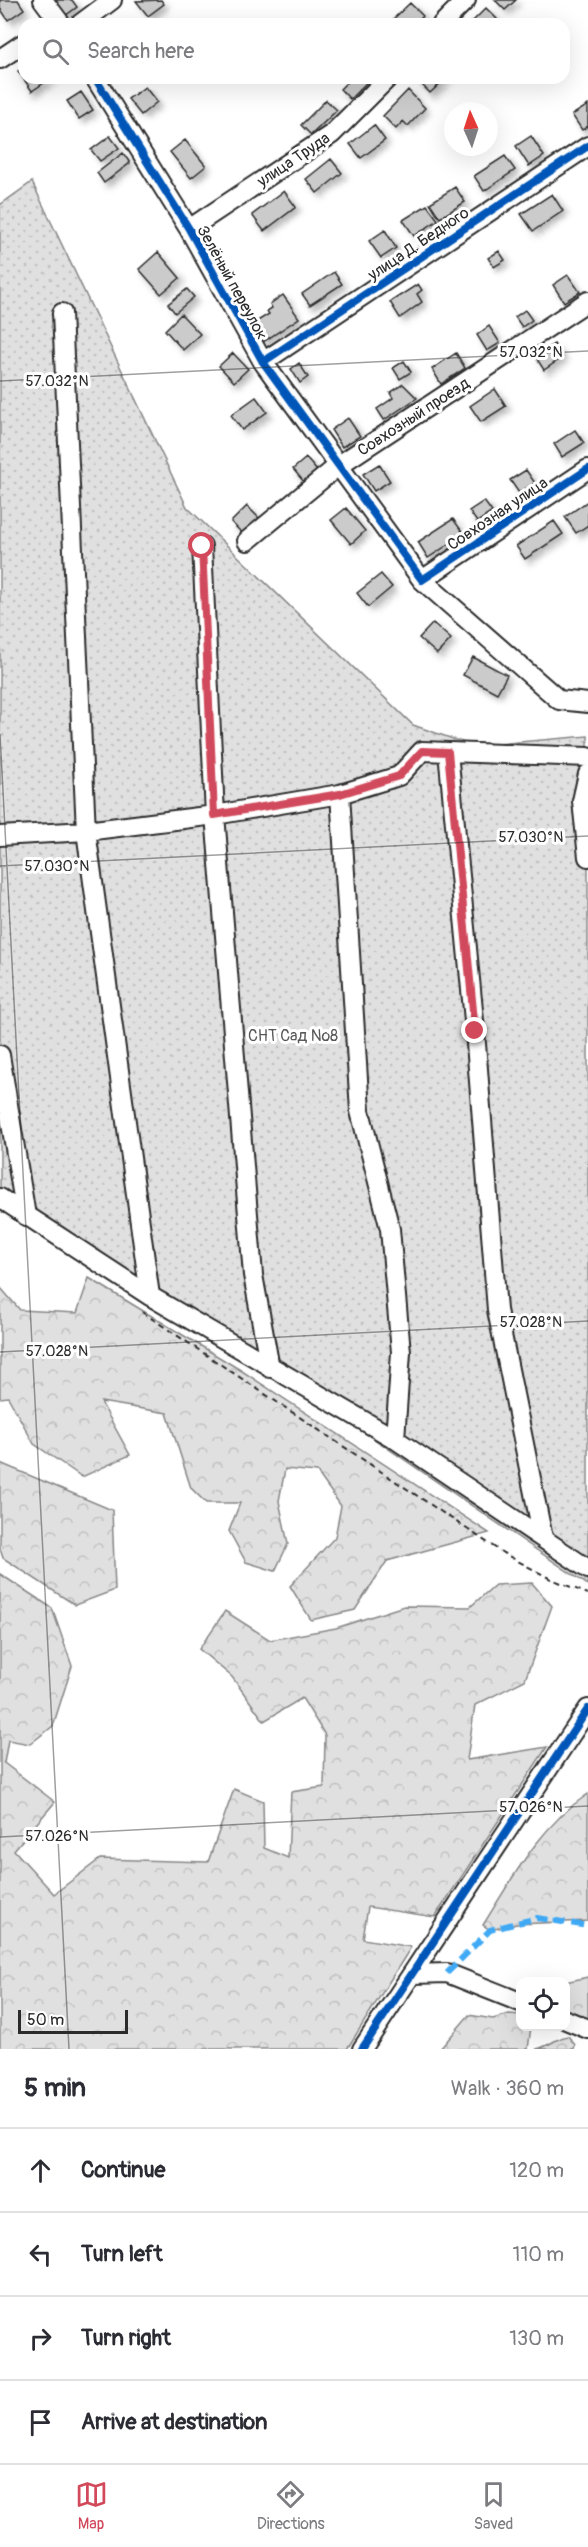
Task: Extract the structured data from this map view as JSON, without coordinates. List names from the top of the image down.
{
  "streets": {
    "street": [
      "улица Труда",
      "улица Д. Бедного",
      "Зелёный переулок",
      "Совхозный проезд",
      "Совхозная улица"
    ]
  },
  "crossings": [
    ["улица Труда", "Зелёный переулок"],
    ["улица Д. Бедного", "Зелёный переулок"],
    ["Зелёный переулок", "Совхозный проезд"],
    ["Зелёный переулок", "Совхозная улица"]
  ],
  "parks": ["СНТ Сад №8"],
  "scale_bar": "50 m",
  "north": "top",
  "page": {
    "search": "Search here",
    "scale": "50 m",
    "heading": ["5 min", "Walk · 360 m"],
    "list": [
      ["Continue", "120 m"],
      ["Turn left", "110 m"],
      ["Turn right", "130 m"],
      "Arrive at destination"
    ],
    "nav": ["Map", "Directions", "Saved"]
  },
  "coordinates": [
    "57.032°N",
    "57.030°N",
    "57.028°N",
    "57.026°N"
  ]
}
